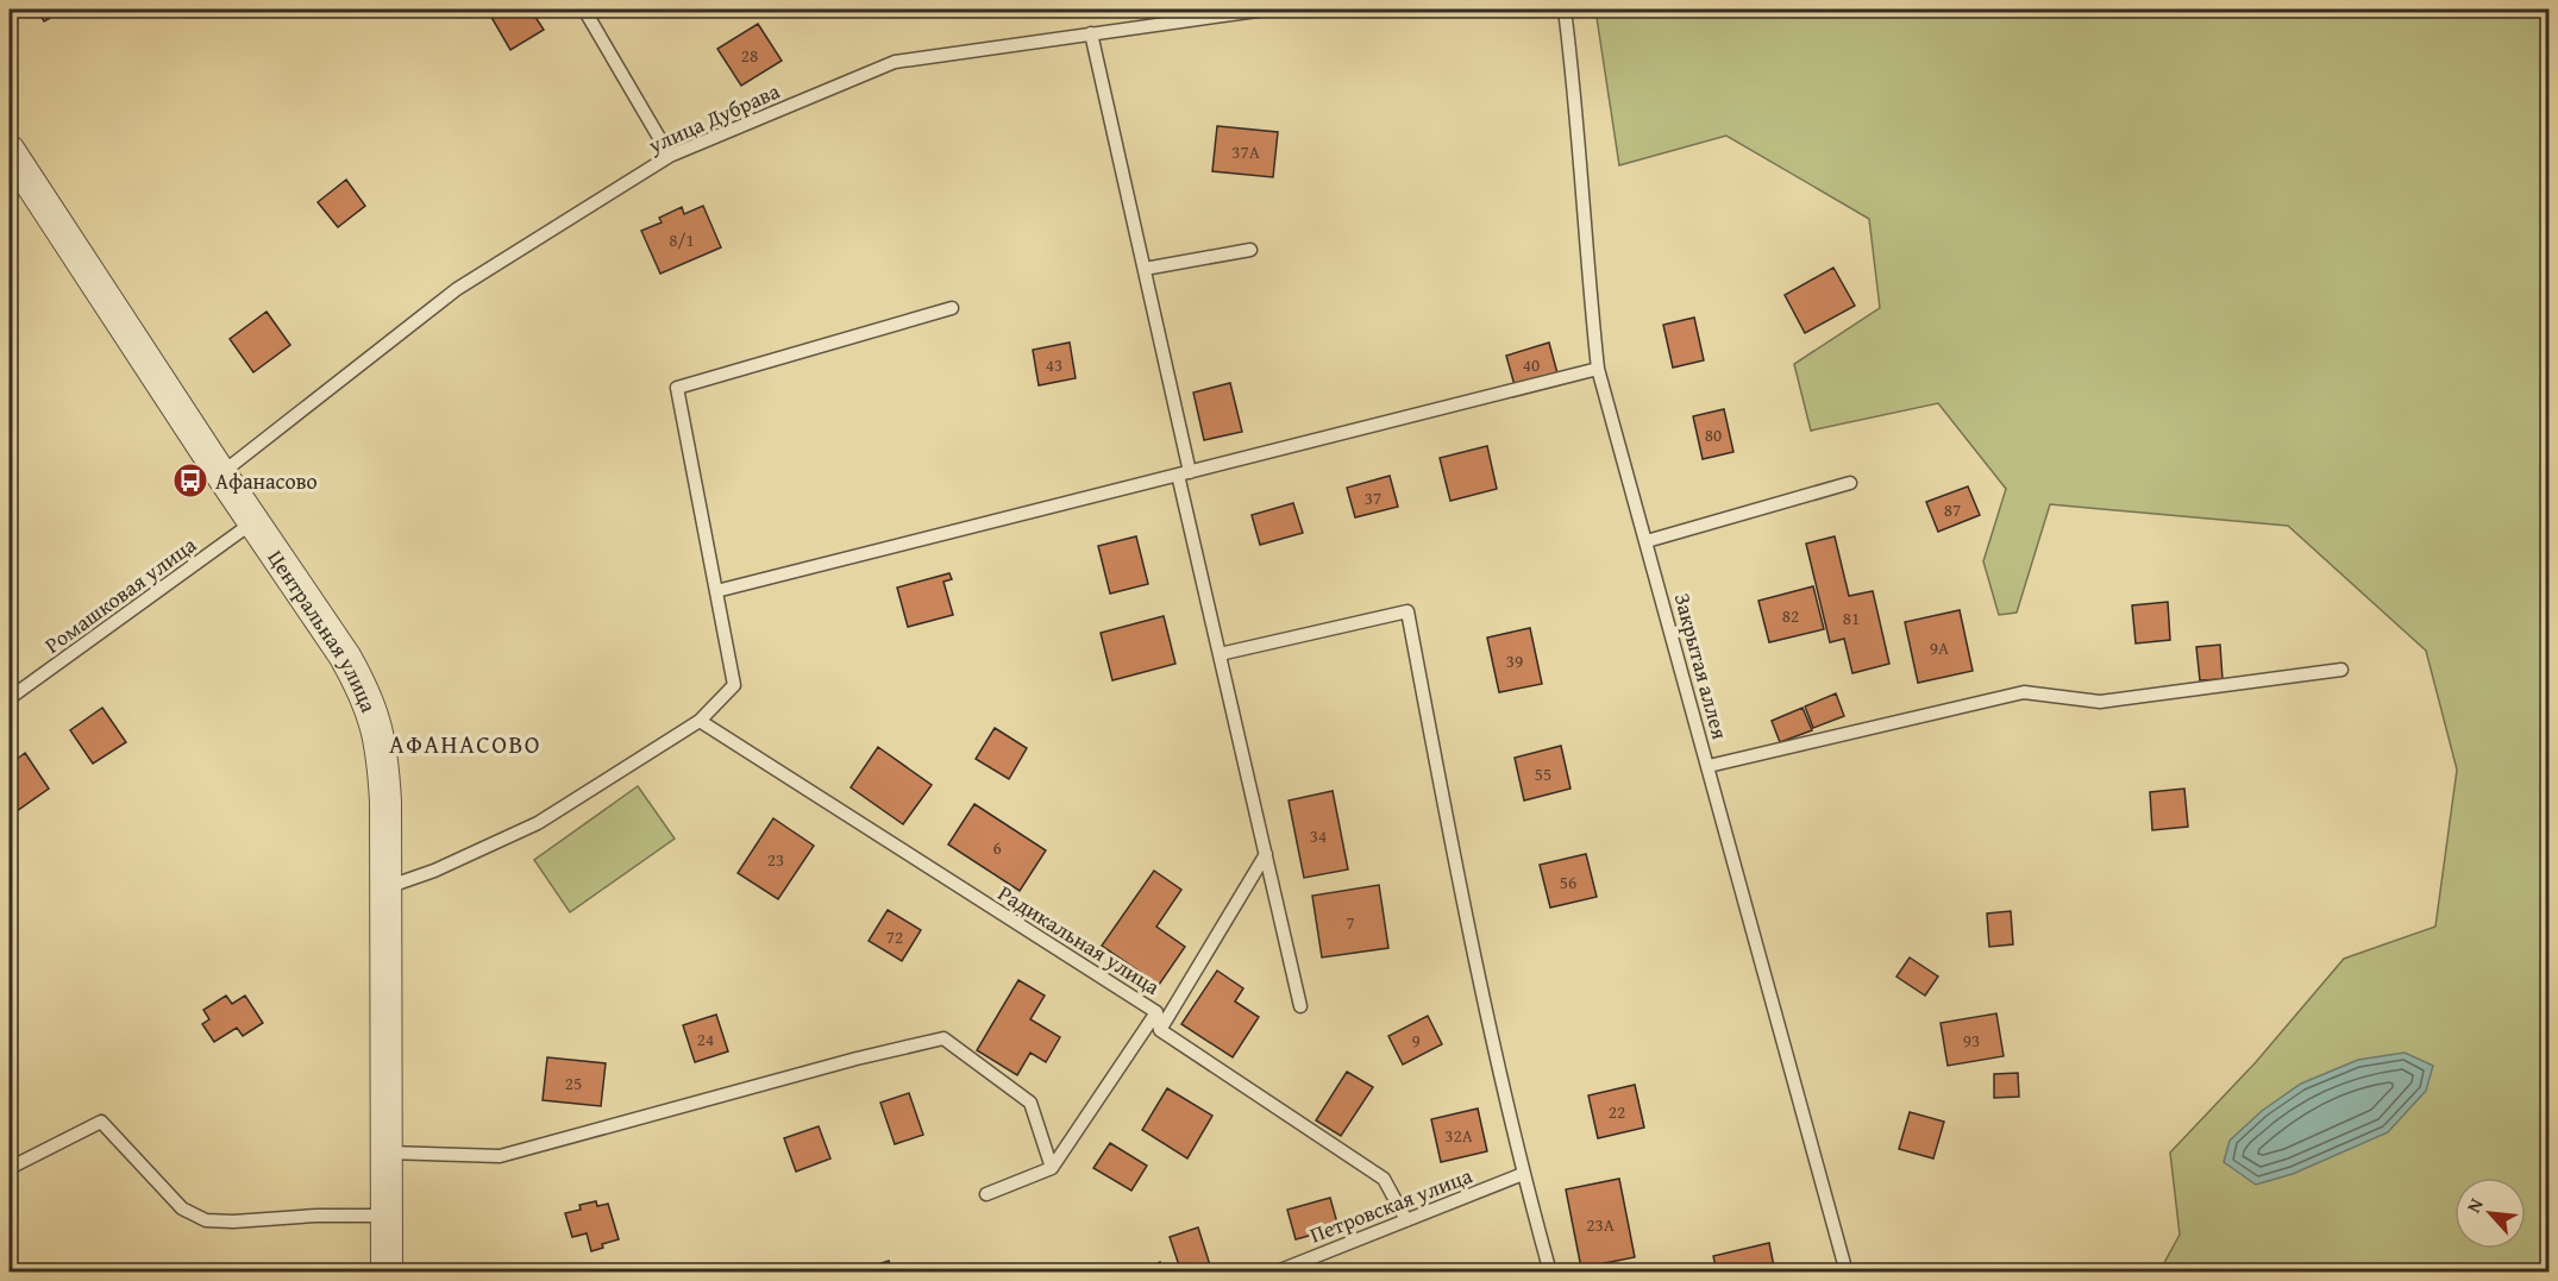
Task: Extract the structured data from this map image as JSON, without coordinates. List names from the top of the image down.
{
  "streets": {
    "street": ["Центральная улица"],
    "lane": [
      "улица Дубрава",
      "Ромашковая улица",
      "Закрытая аллея",
      "Радикальная улица",
      "Петровская улица"
    ]
  },
  "crossings": [
    ["улица Дубрава", "Центральная улица"],
    ["Ромашковая улица", "Центральная улица"],
    ["Радикальная улица", "Петровская улица"]
  ],
  "districts": ["АФАНАСОВО"],
  "places": {
    "bus stop": ["Афанасово"]
  },
  "house_numbers": [
    "28",
    "37А",
    "8/1",
    "43",
    "40",
    "80",
    "37",
    "87",
    "82",
    "81",
    "9А",
    "39",
    "55",
    "34",
    "6",
    "23",
    "56",
    "7",
    "72",
    "24",
    "9",
    "93",
    "25",
    "22",
    "32А",
    "23А"
  ],
  "north": "top left"
}
